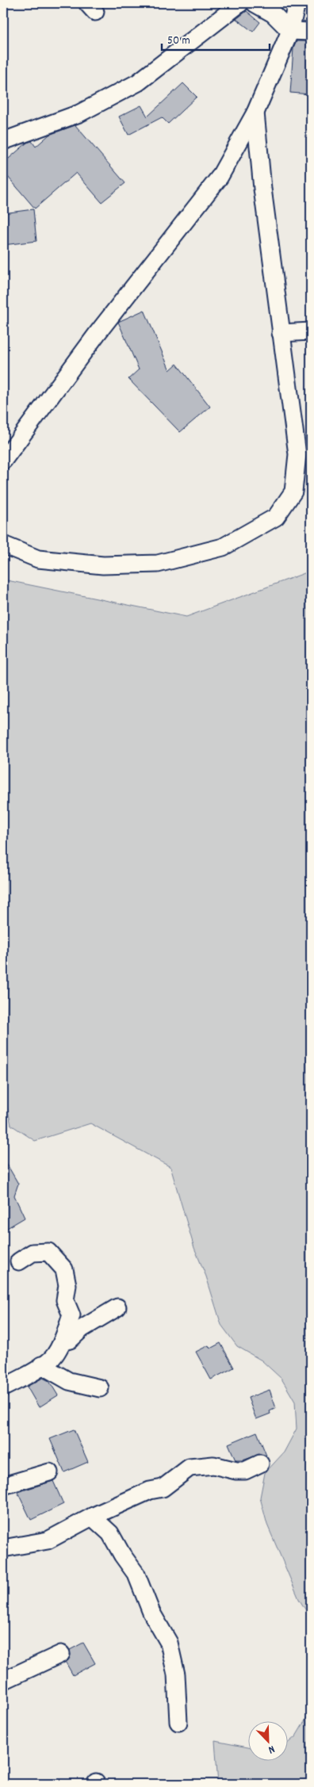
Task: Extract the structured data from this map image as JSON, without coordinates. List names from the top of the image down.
{
  "scale_bar": "50 m",
  "north": "bottom right"
}
